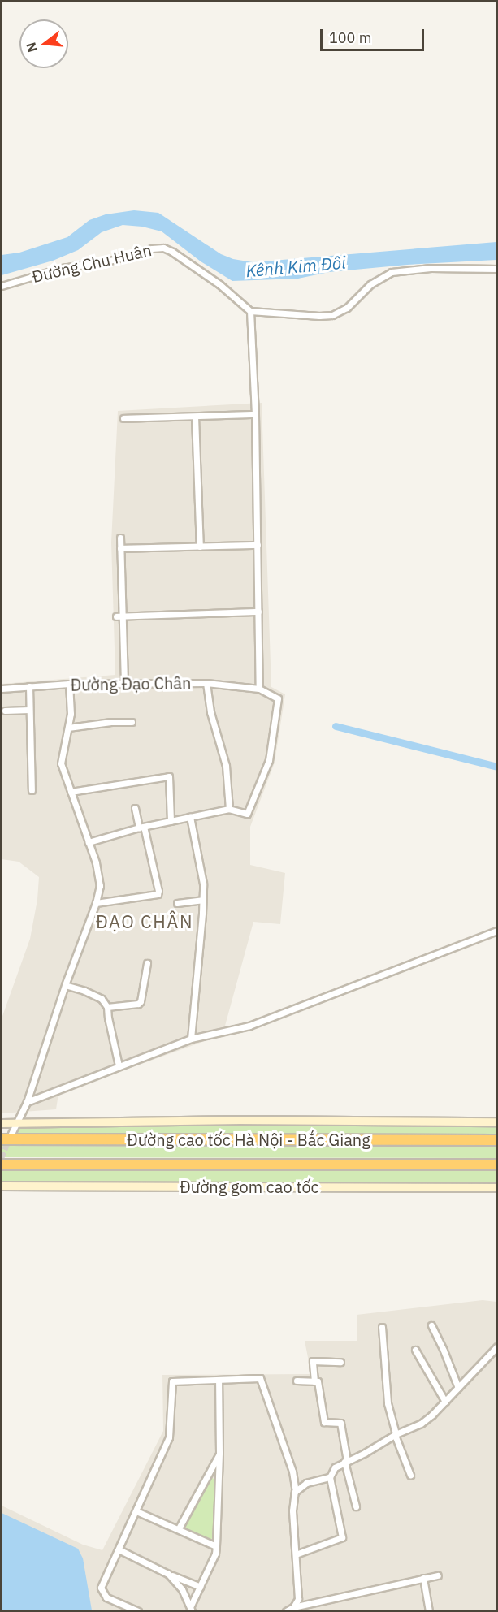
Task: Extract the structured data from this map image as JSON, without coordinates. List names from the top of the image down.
{
  "streets": {
    "highway": ["Đường cao tốc Hà Nội - Bắc Giang"],
    "main road": ["Đường gom cao tốc"],
    "street": ["Đường Chu Huân", "Đường Đạo Chân"]
  },
  "districts": ["ĐẠO CHÂN"],
  "water": ["Kênh Kim Đôi"],
  "scale_bar": "100 m",
  "north": "left"
}
